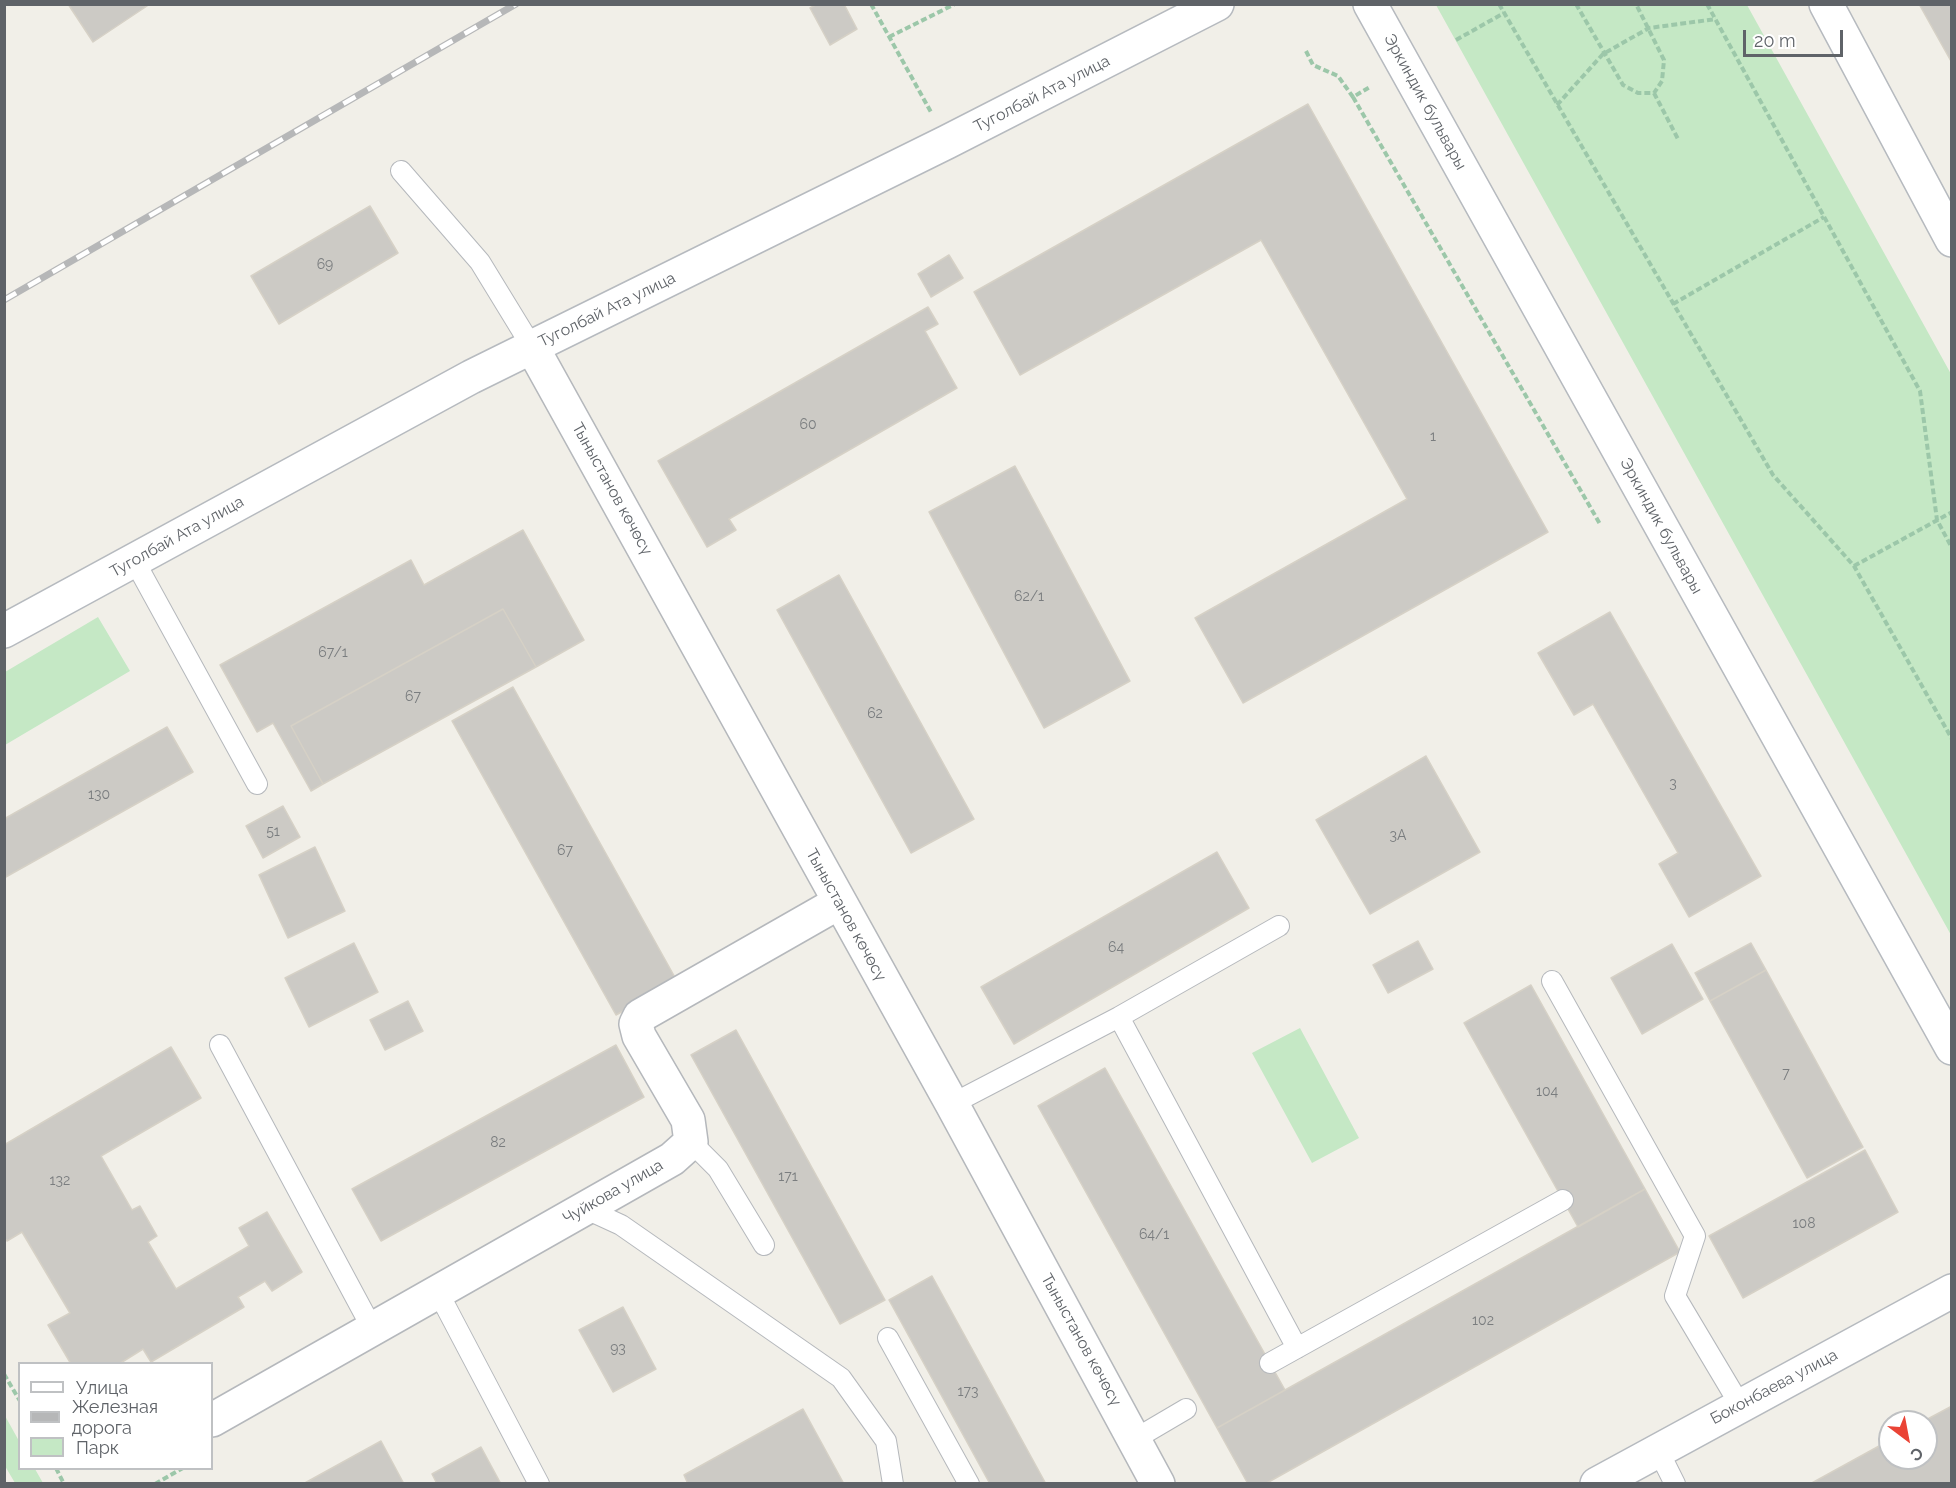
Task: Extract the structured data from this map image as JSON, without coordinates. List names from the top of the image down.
{
  "streets": {
    "street": [
      "Туголбай Ата улица",
      "Эркиндик бульвары",
      "Тыныстанов көчөсү",
      "Чуйкова улица",
      "Боконбаева улица"
    ]
  },
  "crossings": [
    ["Туголбай Ата улица", "Тыныстанов көчөсү"]
  ],
  "house_numbers": [
    "69",
    "60",
    "1",
    "62/1",
    "67/1",
    "67",
    "62",
    "3",
    "130",
    "51",
    "3А",
    "67",
    "64",
    "7",
    "104",
    "82",
    "171",
    "132",
    "108",
    "64/1",
    "102",
    "93",
    "173"
  ],
  "legend": ["Улица", "Железная дорога", "Парк"],
  "scale_bar": "20 m",
  "north": "bottom right"
}
